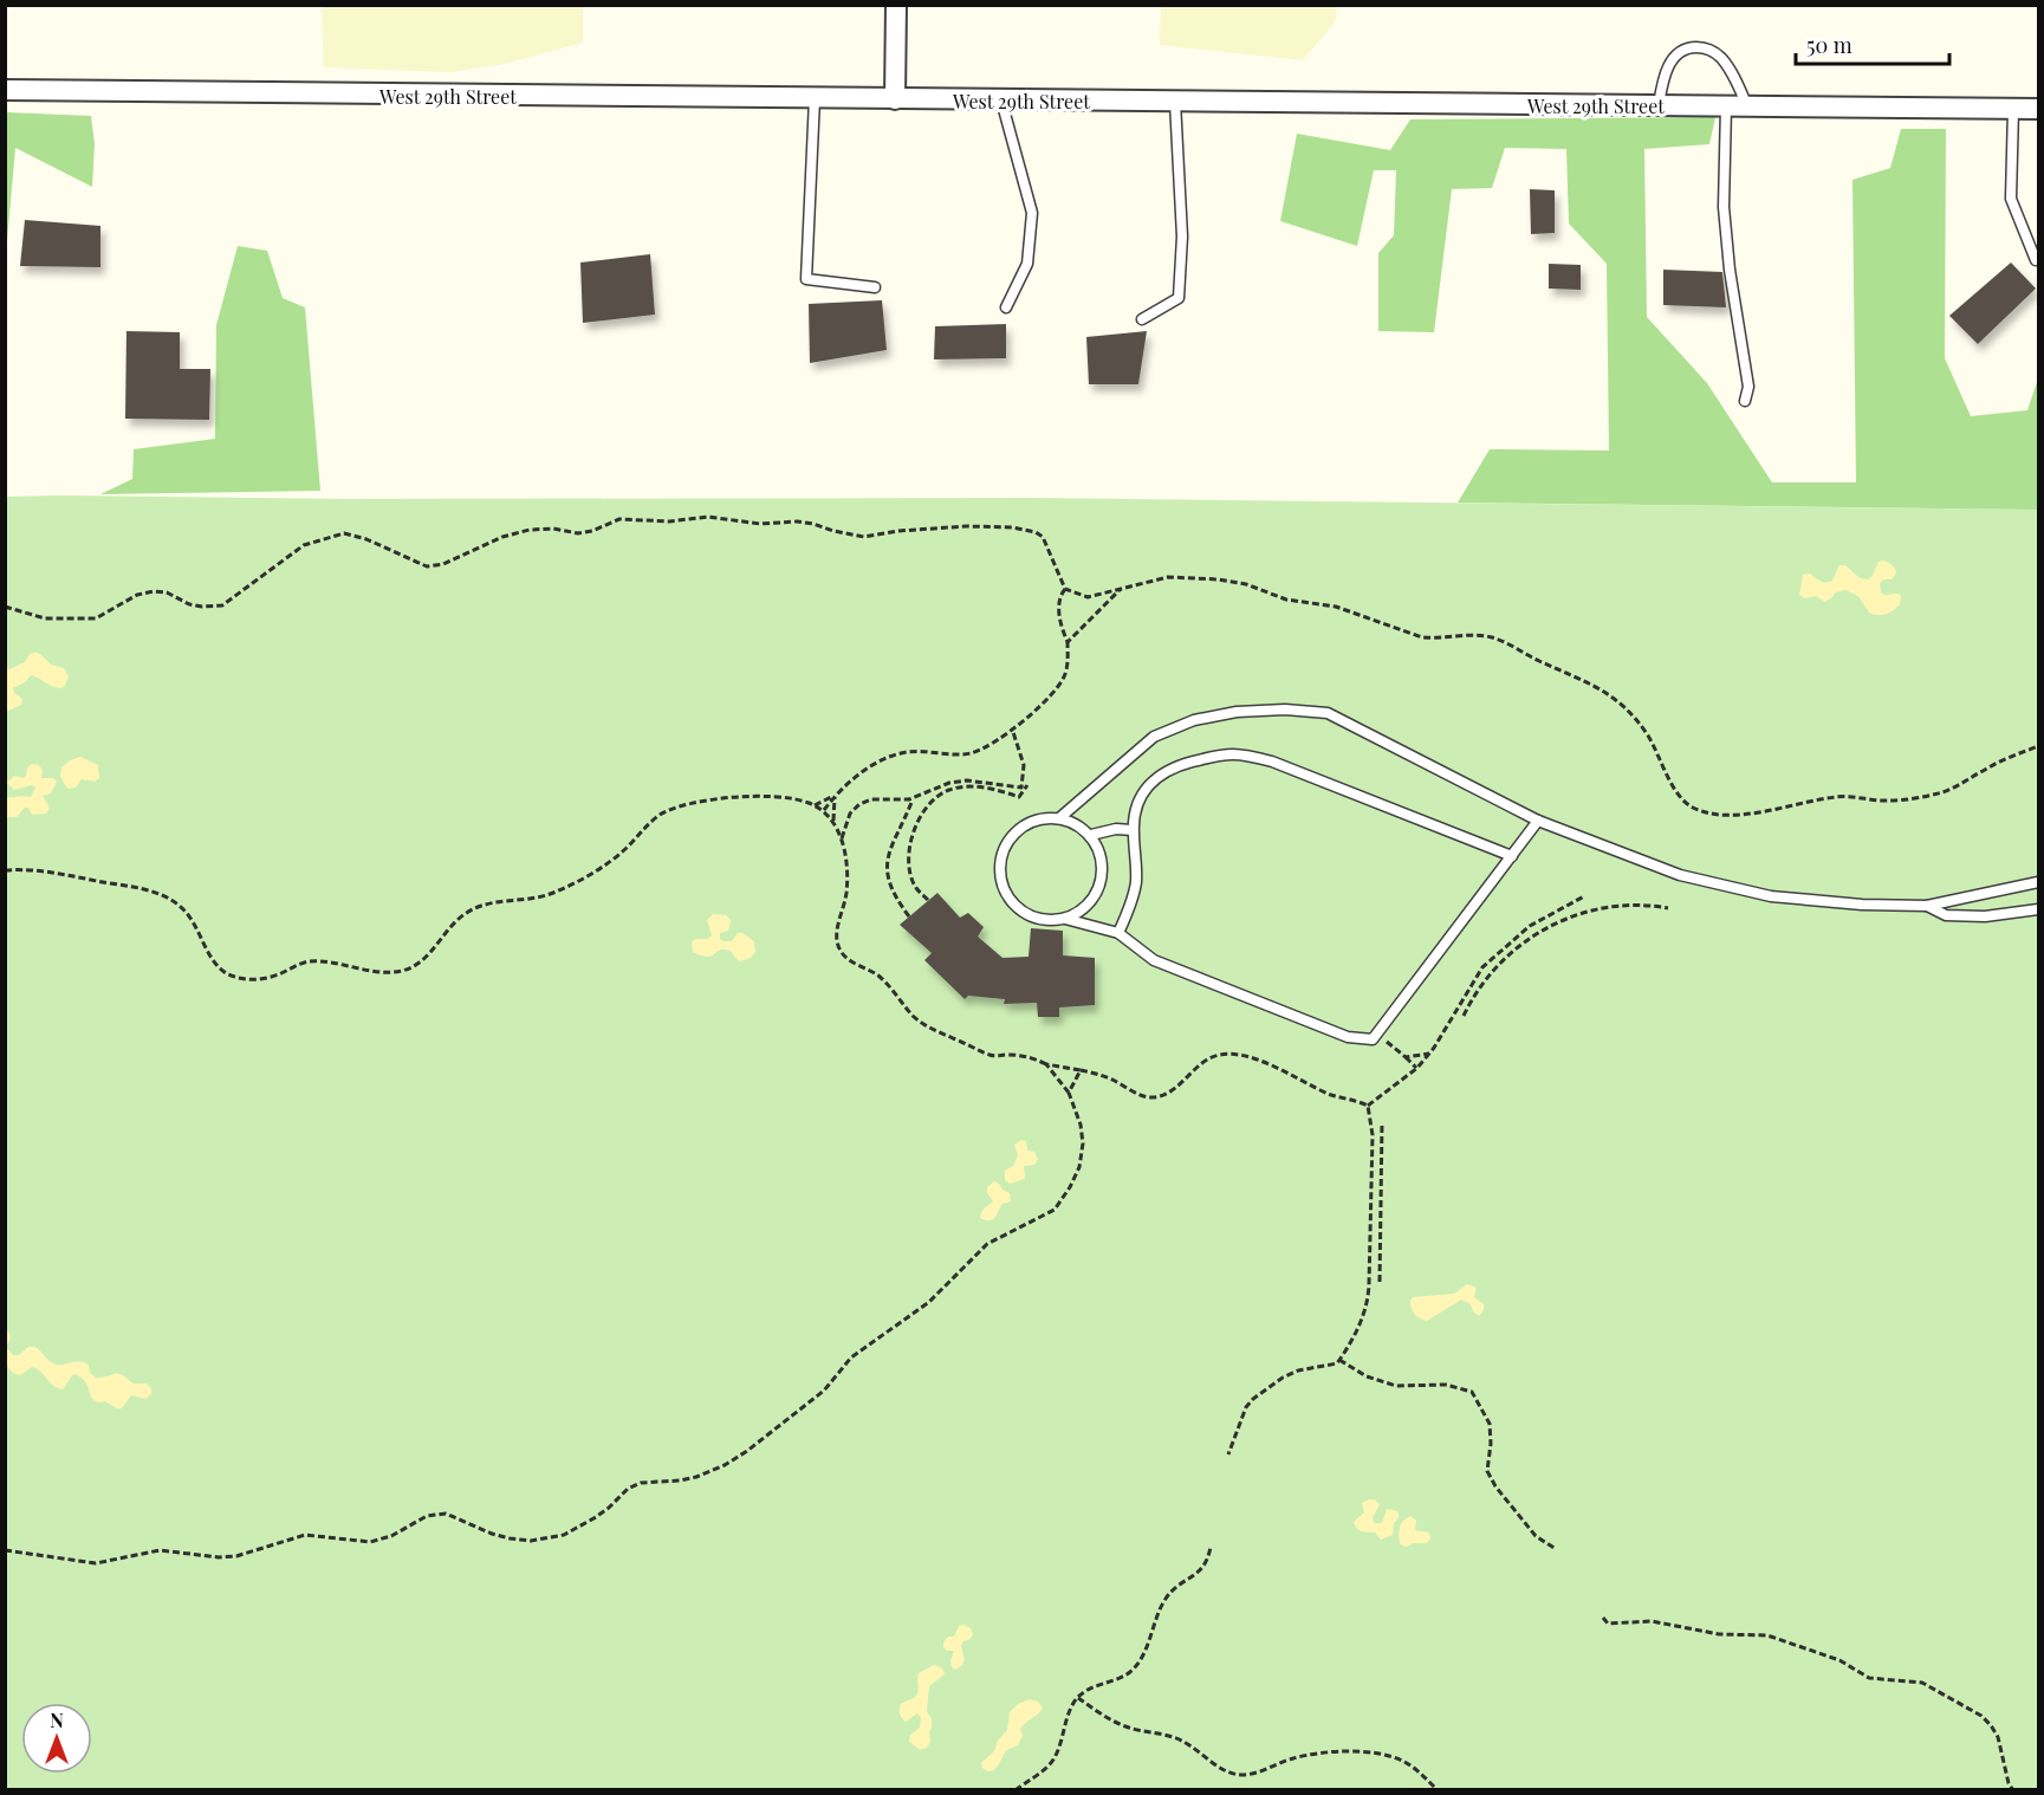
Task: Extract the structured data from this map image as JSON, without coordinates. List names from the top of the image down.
{
  "streets": {
    "street": ["West 29th Street"]
  },
  "scale_bar": "50 m",
  "north": "top"
}
